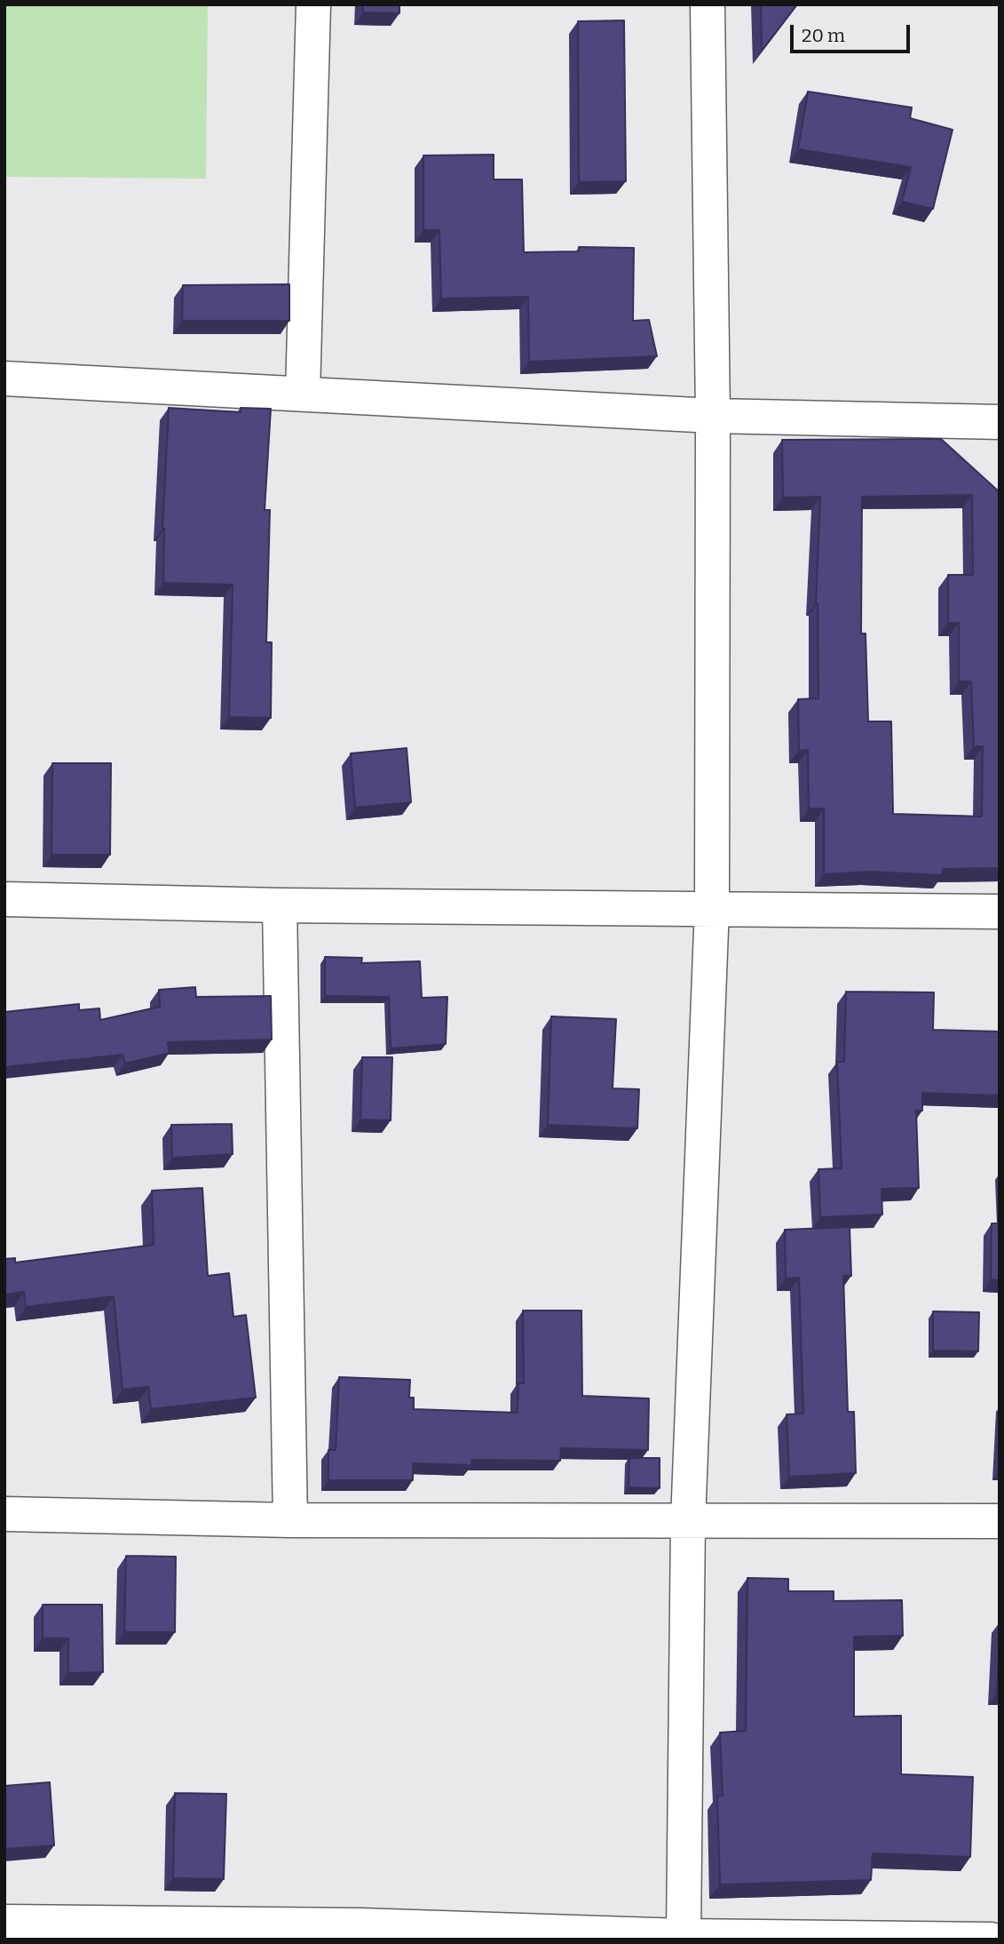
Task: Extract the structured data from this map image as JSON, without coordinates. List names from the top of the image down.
{
  "scale_bar": "20 m"
}
